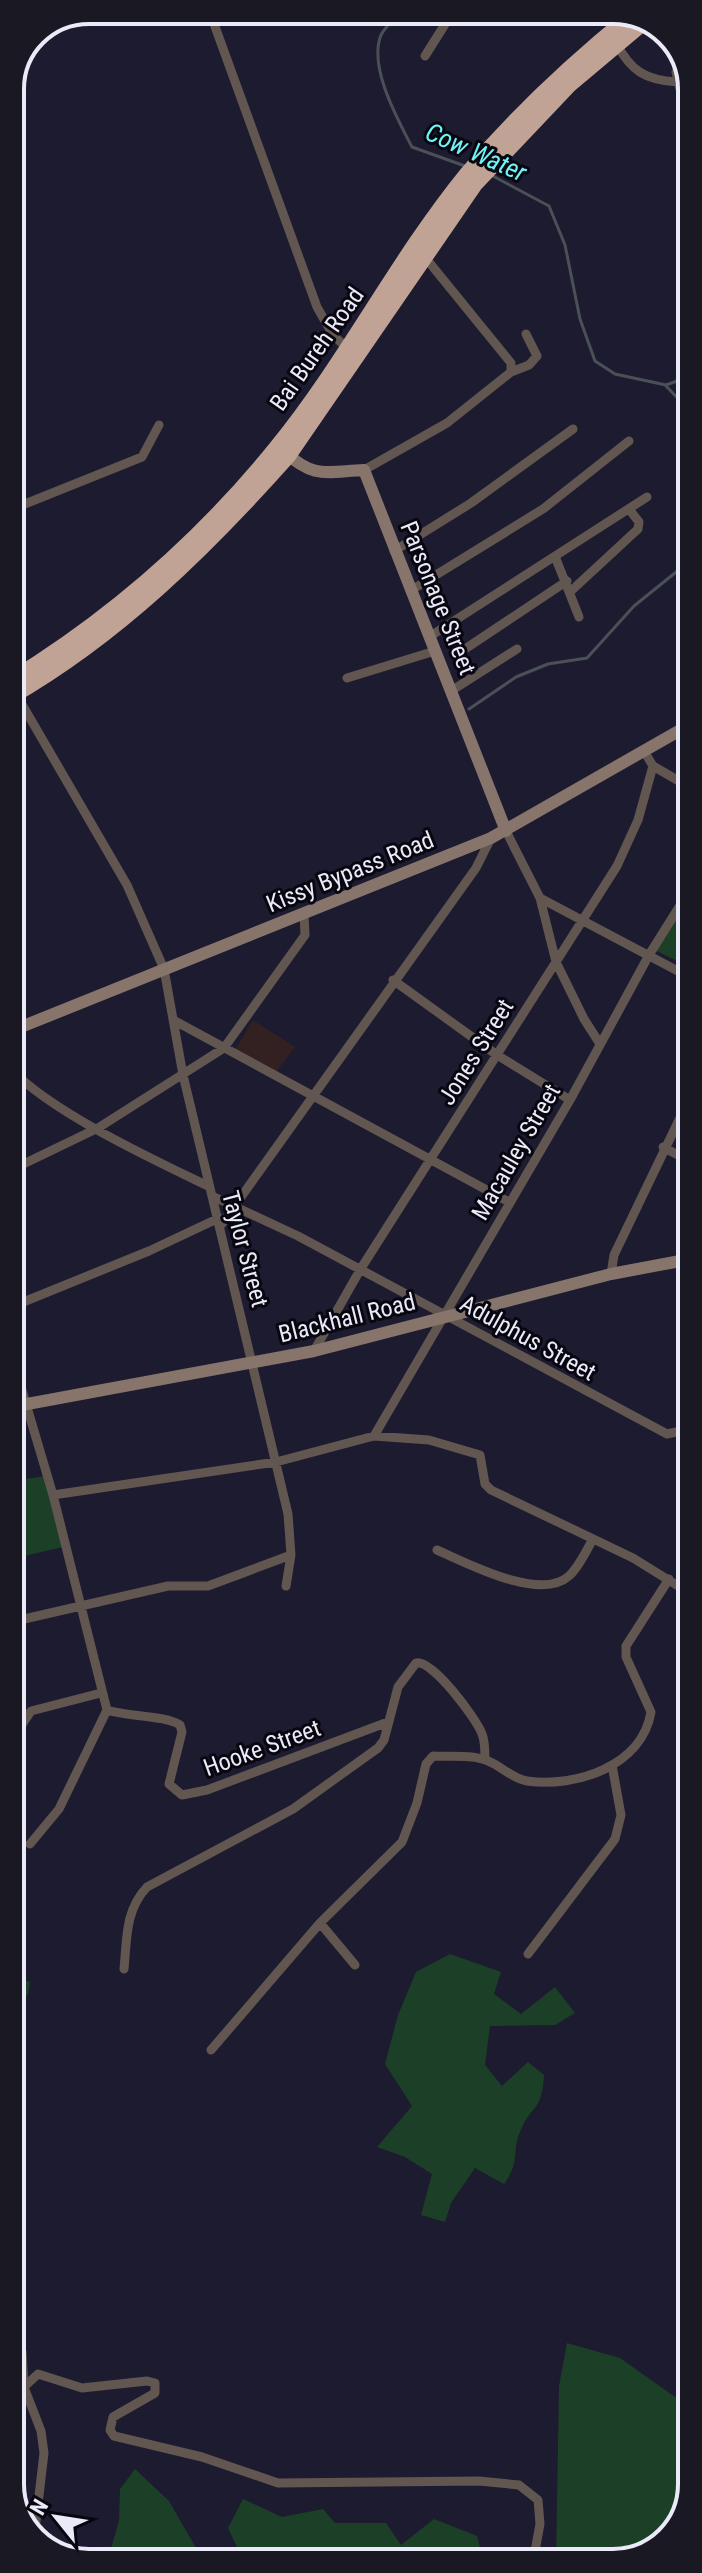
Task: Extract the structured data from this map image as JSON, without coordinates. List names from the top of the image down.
{
  "streets": {
    "highway": ["Bai Bureh Road"],
    "main road": ["Parsonage Street", "Kissy Bypass Road", "Blackhall Road"],
    "street": [
      "Jones Street",
      "Macauley Street",
      "Taylor Street",
      "Adulphus Street",
      "Hooke Street"
    ]
  },
  "crossings": [
    ["Parsonage Street", "Kissy Bypass Road"],
    ["Kissy Bypass Road", "Taylor Street"],
    ["Jones Street", "Blackhall Road"],
    ["Jones Street", "Adulphus Street"],
    ["Macauley Street", "Blackhall Road"],
    ["Macauley Street", "Adulphus Street"],
    ["Taylor Street", "Blackhall Road"],
    ["Taylor Street", "Adulphus Street"],
    ["Blackhall Road", "Adulphus Street"]
  ],
  "water": ["Cow Water"],
  "north": "top left"
}
